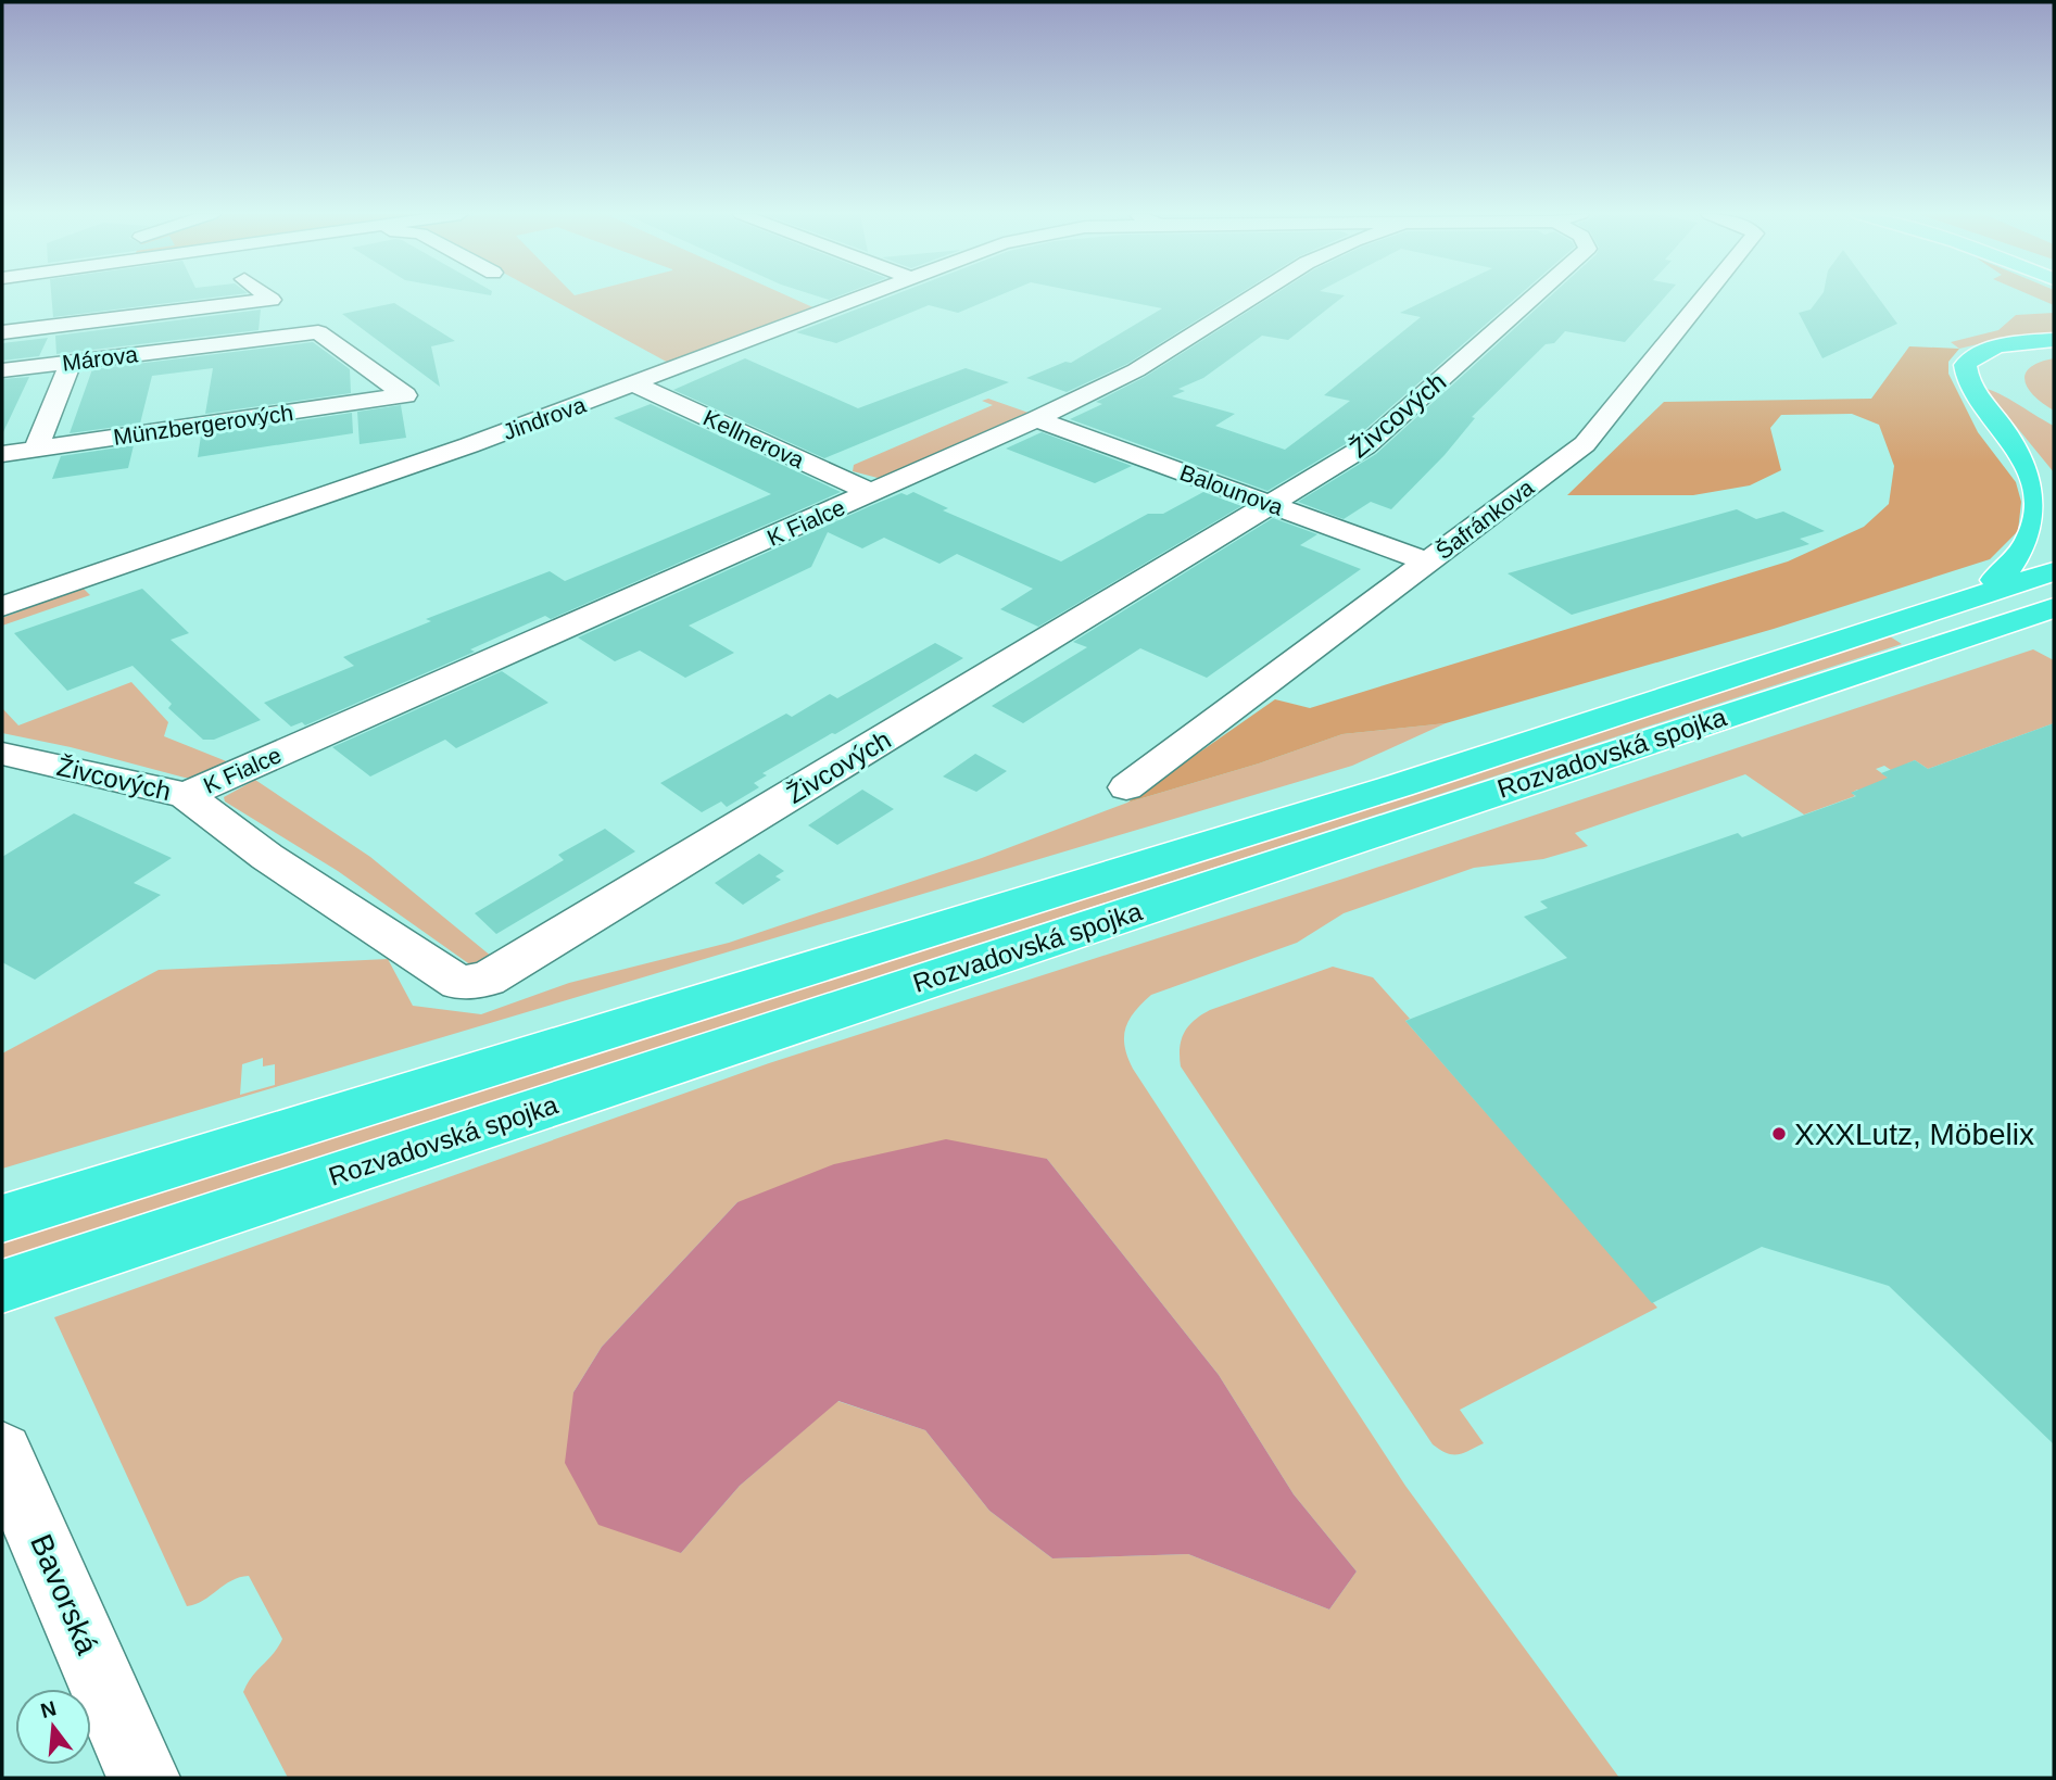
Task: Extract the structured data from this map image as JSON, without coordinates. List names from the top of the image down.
{
  "streets": {
    "highway": ["Rozvadovská spojka"],
    "street": [
      "Márova",
      "Živcových",
      "Jindrova",
      "Münzbergerových",
      "Kellnerova",
      "Balounova",
      "Šafránkova",
      "K Fialce",
      "Bavorská"
    ]
  },
  "crossings": [
    ["Márova", "Münzbergerových"],
    ["Živcových", "Balounova"],
    ["Živcových", "K Fialce"],
    ["Jindrova", "Kellnerova"],
    ["Kellnerova", "K Fialce"],
    ["Balounova", "Šafránkova"],
    ["Balounova", "K Fialce"]
  ],
  "places": ["XXXLutz, Möbelix"],
  "north": "top"
}
